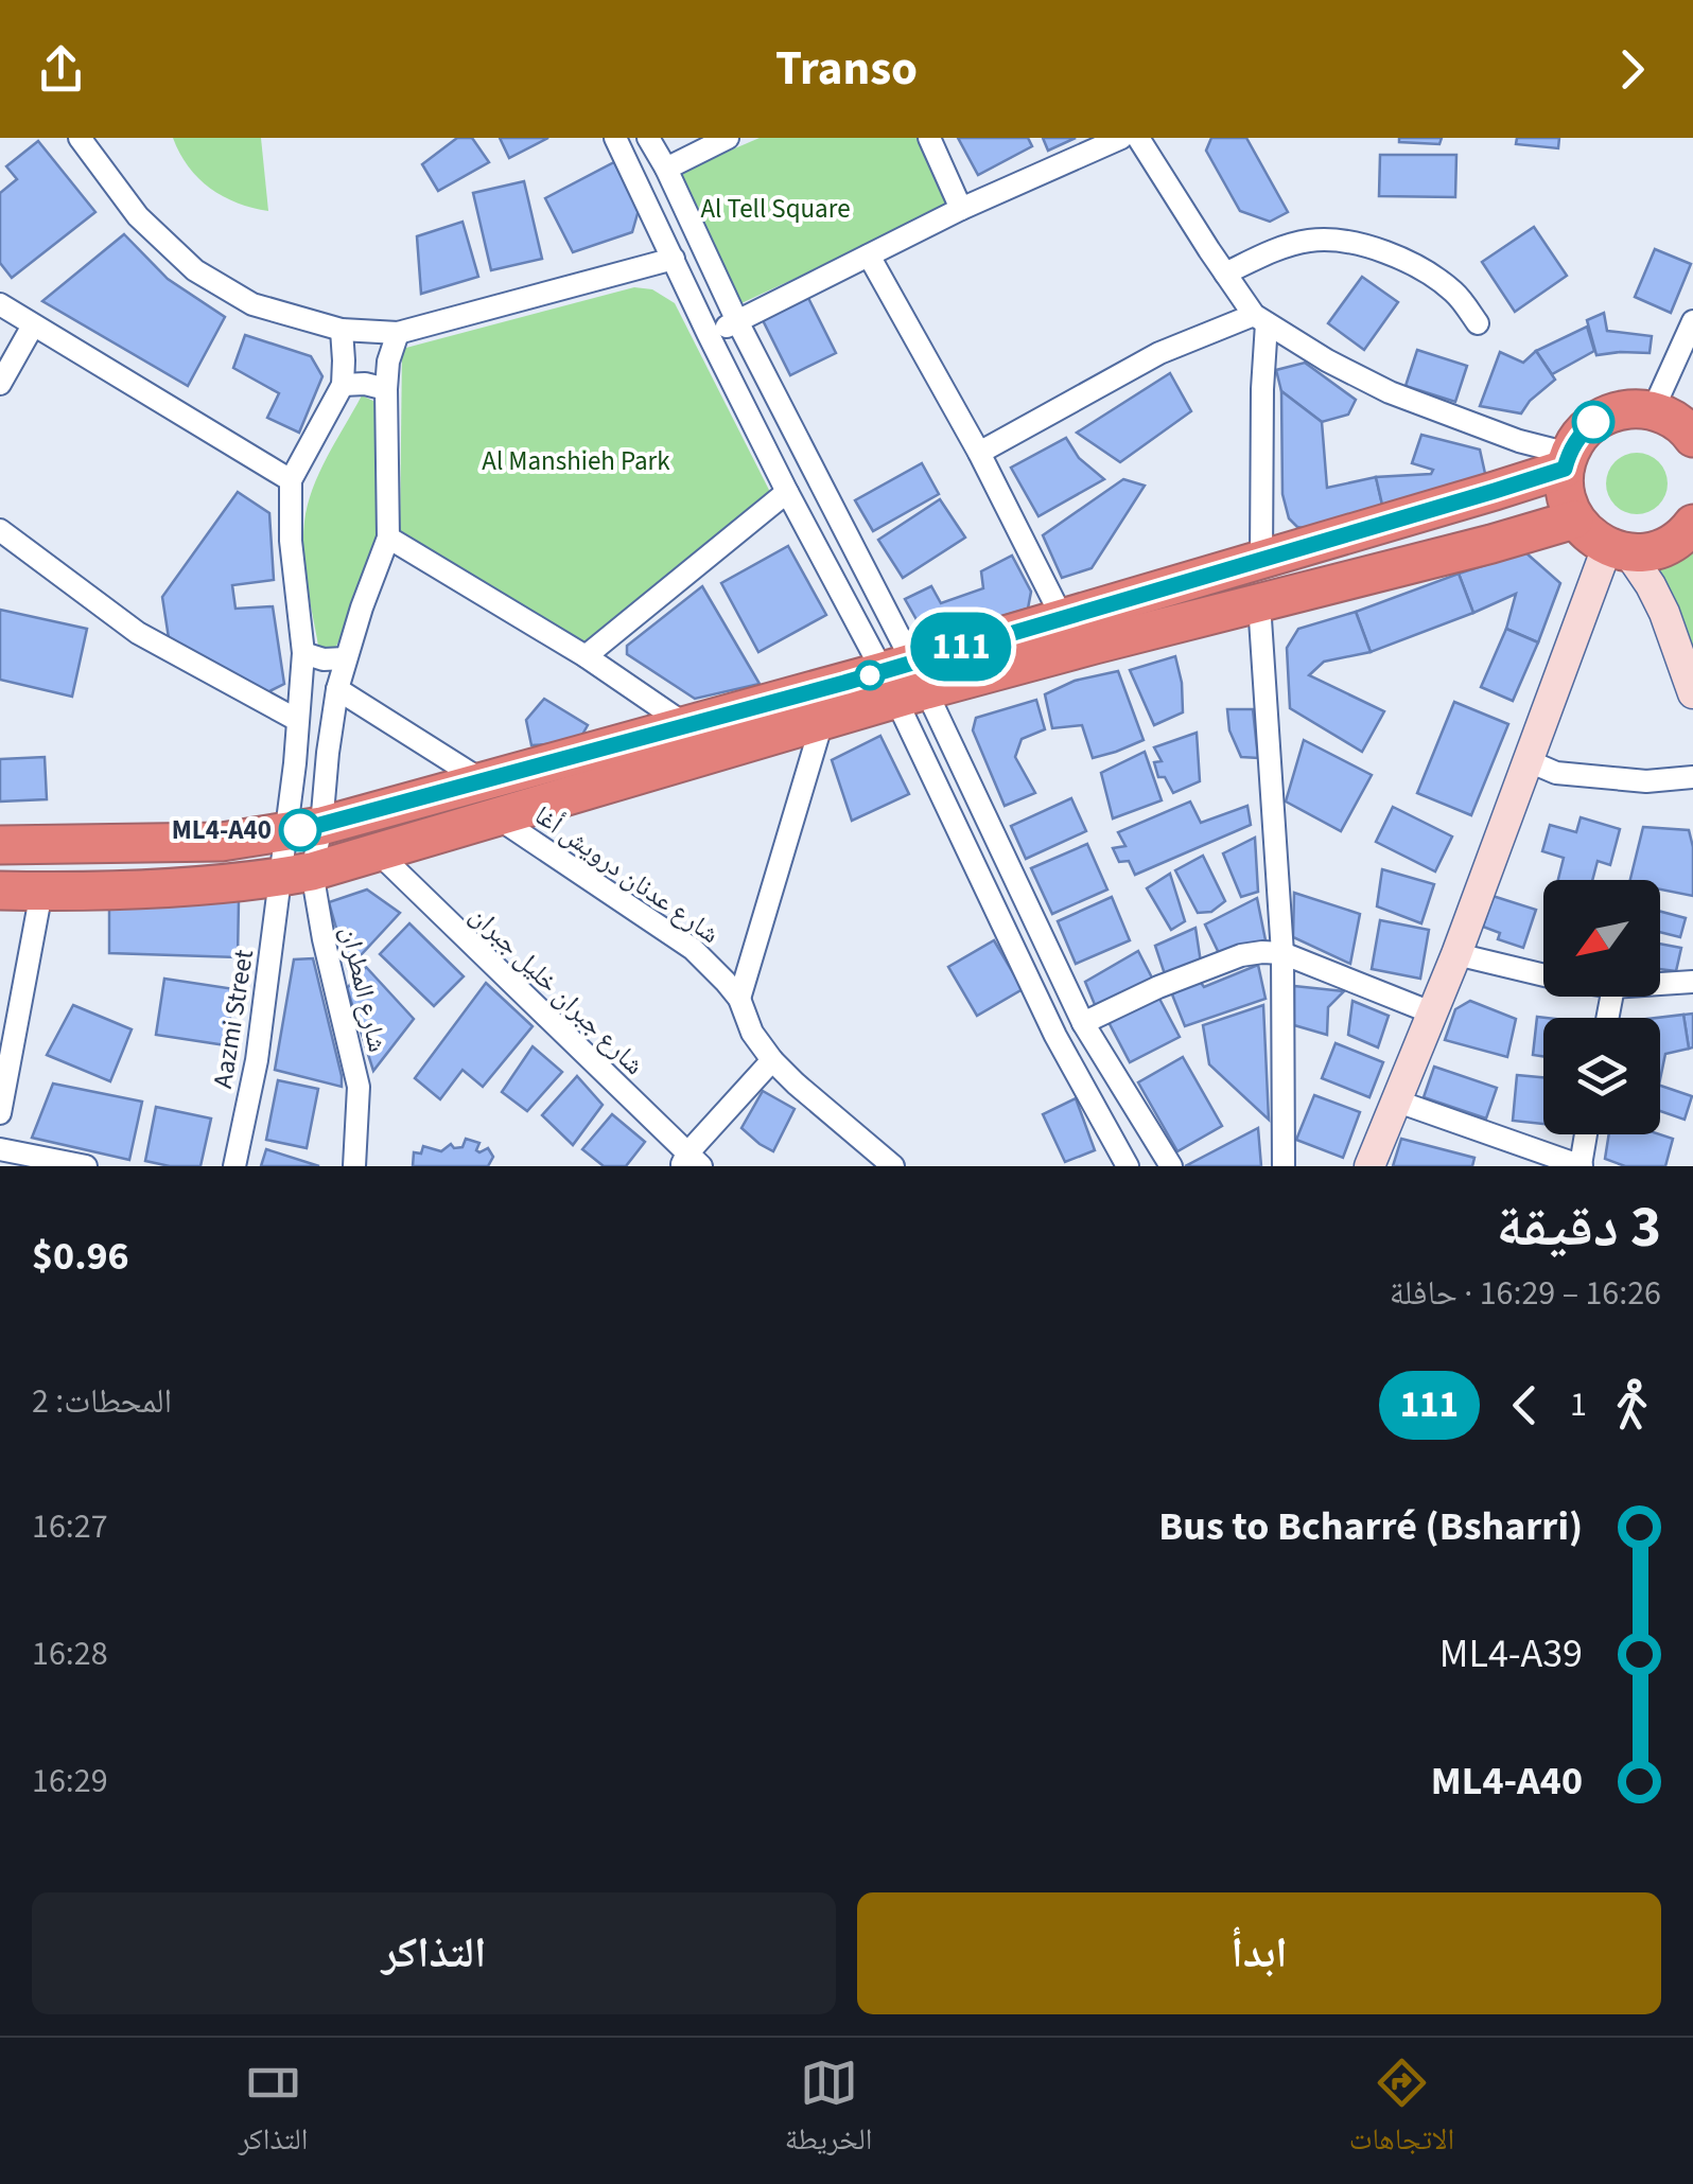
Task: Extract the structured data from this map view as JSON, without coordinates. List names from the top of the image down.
{
  "streets": {
    "street": [
      "شارع عدنان درويش أغا",
      "شارع المطران",
      "شارع جبران خليل جبران",
      "Aazmi Street"
    ]
  },
  "crossings": [
    ["شارع المطران", "Aazmi Street"]
  ],
  "parks": ["Al Tell Square", "Al Manshieh Park"],
  "places": ["ML4-A40"],
  "lines": ["bus line 111"],
  "north": "bottom left",
  "page": {
    "header": "Transo",
    "on_map": "111",
    "heading": ["3 دقيقة", "16:26 – 16:29 · حافلة", "$0.96"],
    "legs": ["1", "111", "المحطات: 2"],
    "list": [
      {
        "name": "Bus to Bcharré (Bsharri)",
        "value": "16:27"
      },
      {
        "name": "ML4-A39",
        "value": "16:28"
      },
      {
        "name": "ML4-A40",
        "value": "16:29"
      }
    ],
    "buttons": ["ابدأ", "التذاكر"],
    "tabs": ["الاتجاهات", "الخريطة", "التذاكر"]
  }
}
